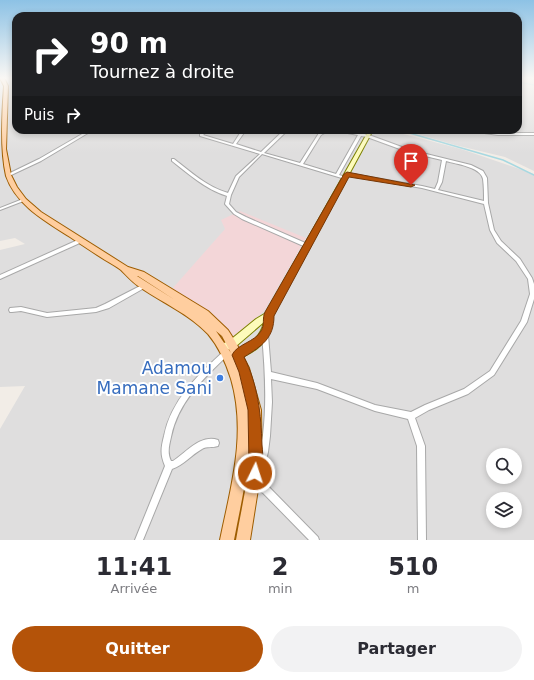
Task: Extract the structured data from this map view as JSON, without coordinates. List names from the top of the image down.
{
  "places": ["Adamou Mamane Sani"],
  "page": {
    "turn": ["90 m", "Tournez à droite"],
    "then": "Puis",
    "eta": [
      "11:41",
      "Arrivée",
      "2",
      "min",
      "510",
      "m"
    ],
    "buttons": ["Quitter", "Partager"]
  }
}
